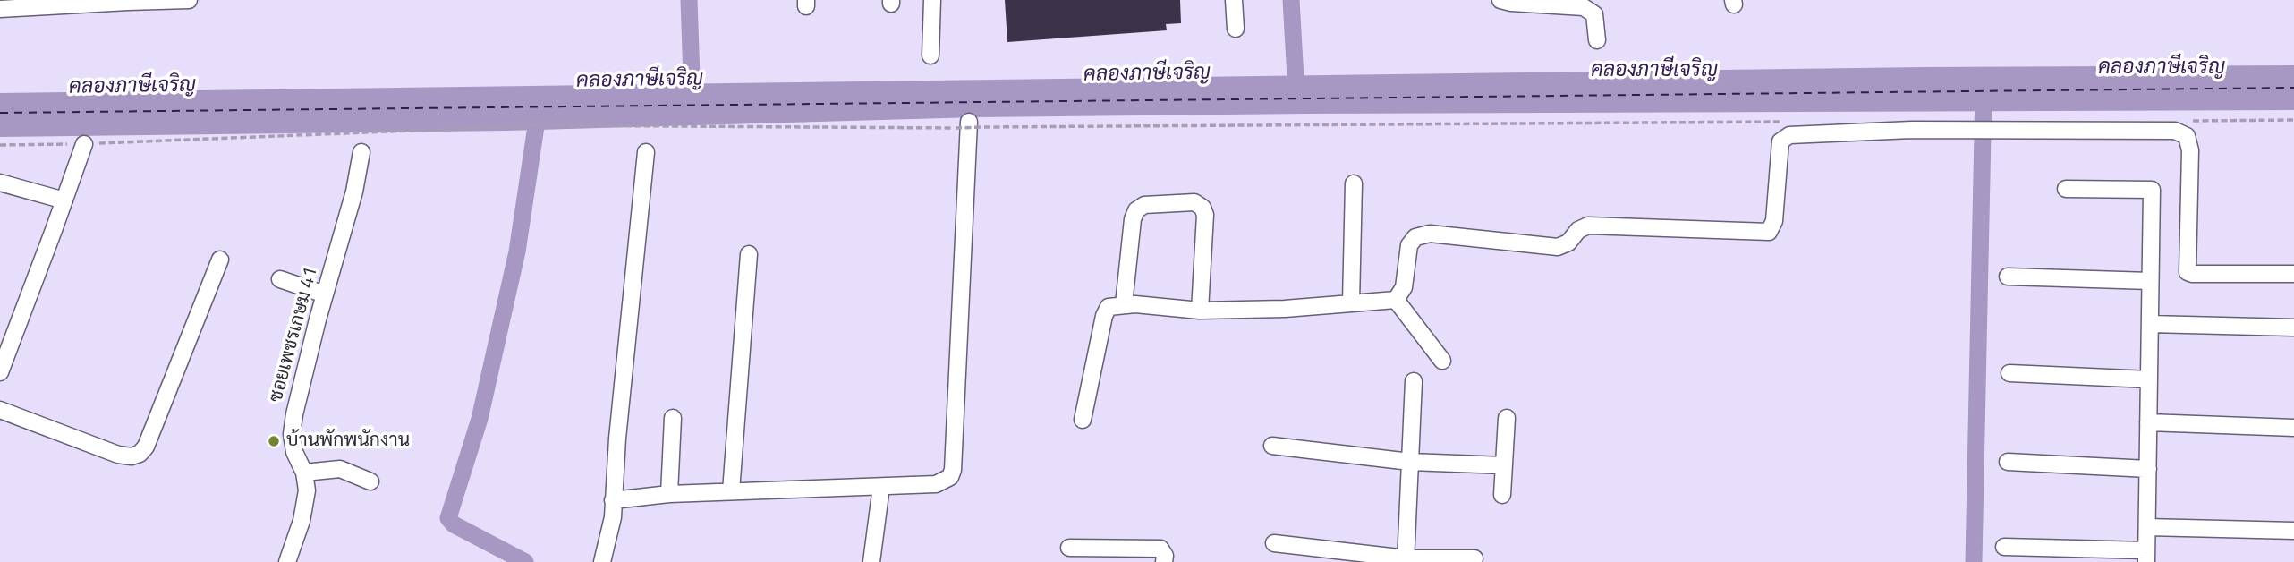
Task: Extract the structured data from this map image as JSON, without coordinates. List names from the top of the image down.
{
  "streets": {
    "street": ["ซอยเพชรเกษม 41"]
  },
  "water": ["คลองภาษีเจริญ"],
  "places": ["บ้านพักพนักงาน"]
}
